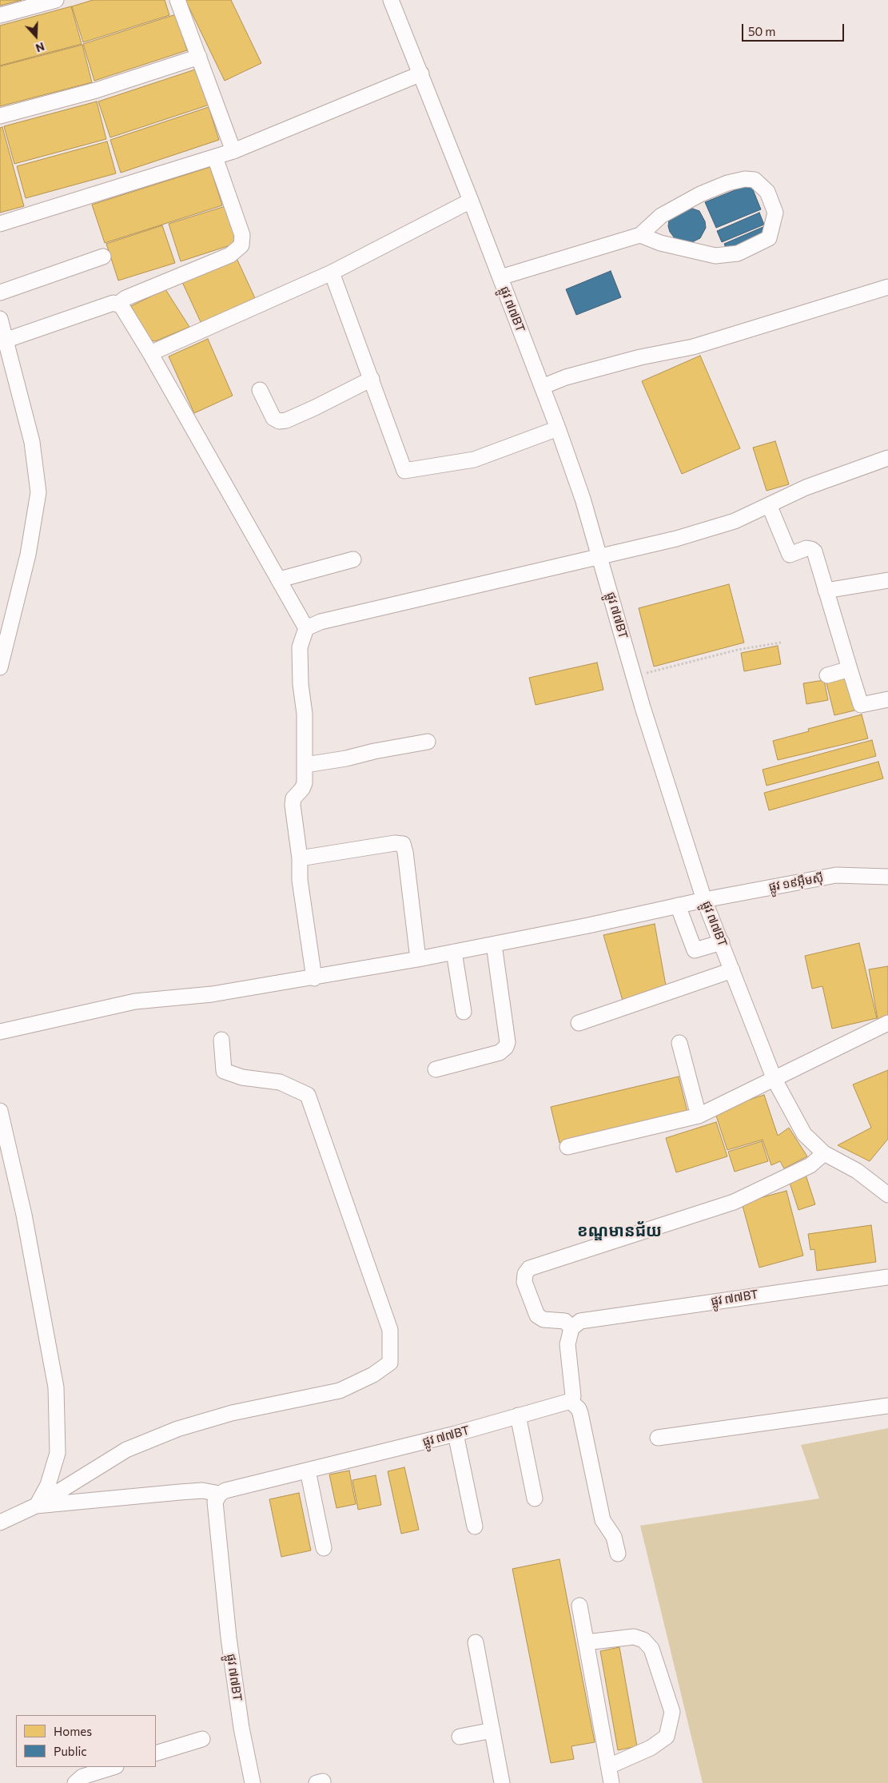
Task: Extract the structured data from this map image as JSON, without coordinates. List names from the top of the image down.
{
  "streets": {
    "street": ["ផ្លូវ ៧៧BT", "ផ្លូវ ១៩អ៊ឹមស៊ី"]
  },
  "crossings": [
    ["ផ្លូវ ៧៧BT", "ផ្លូវ ១៩អ៊ឹមស៊ី"]
  ],
  "districts": ["ខណ្ឌមានជ័យ"],
  "legend": ["Homes", "Public"],
  "scale_bar": "50 m",
  "north": "bottom"
}
